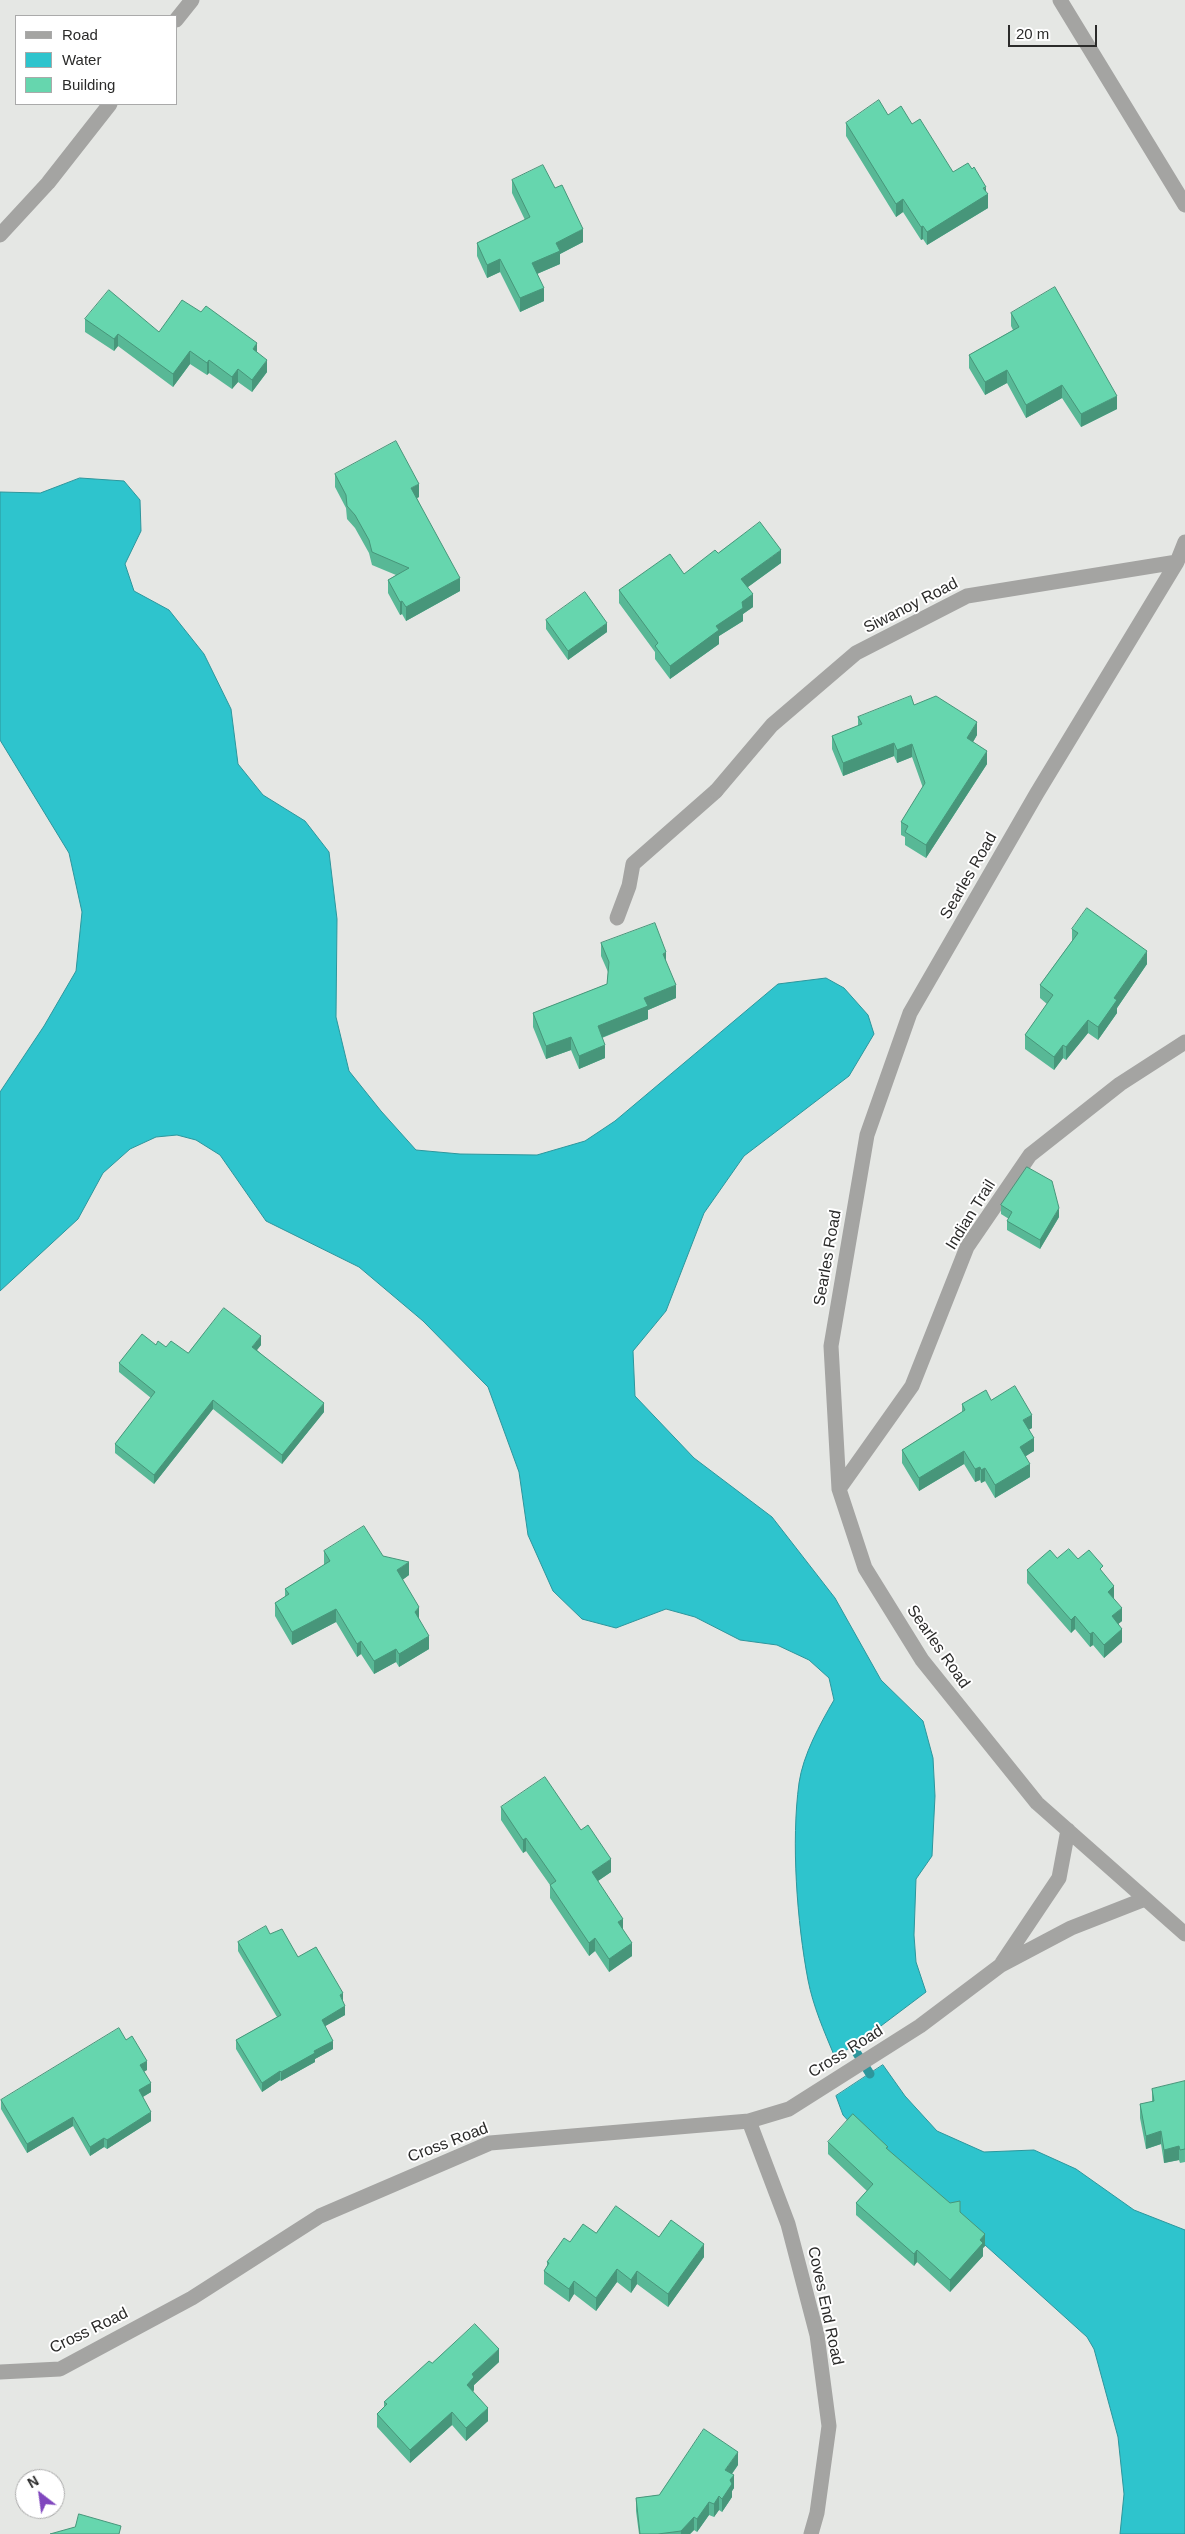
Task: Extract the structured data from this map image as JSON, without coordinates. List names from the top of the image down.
{
  "streets": {
    "street": [
      "Siwanoy Road",
      "Searles Road",
      "Indian Trail",
      "Cross Road",
      "Coves End Road"
    ]
  },
  "crossings": [
    ["Siwanoy Road", "Searles Road"],
    ["Searles Road", "Indian Trail"],
    ["Searles Road", "Cross Road"],
    ["Cross Road", "Coves End Road"]
  ],
  "legend": ["Road", "Water", "Building"],
  "scale_bar": "20 m",
  "north": "top left"
}
